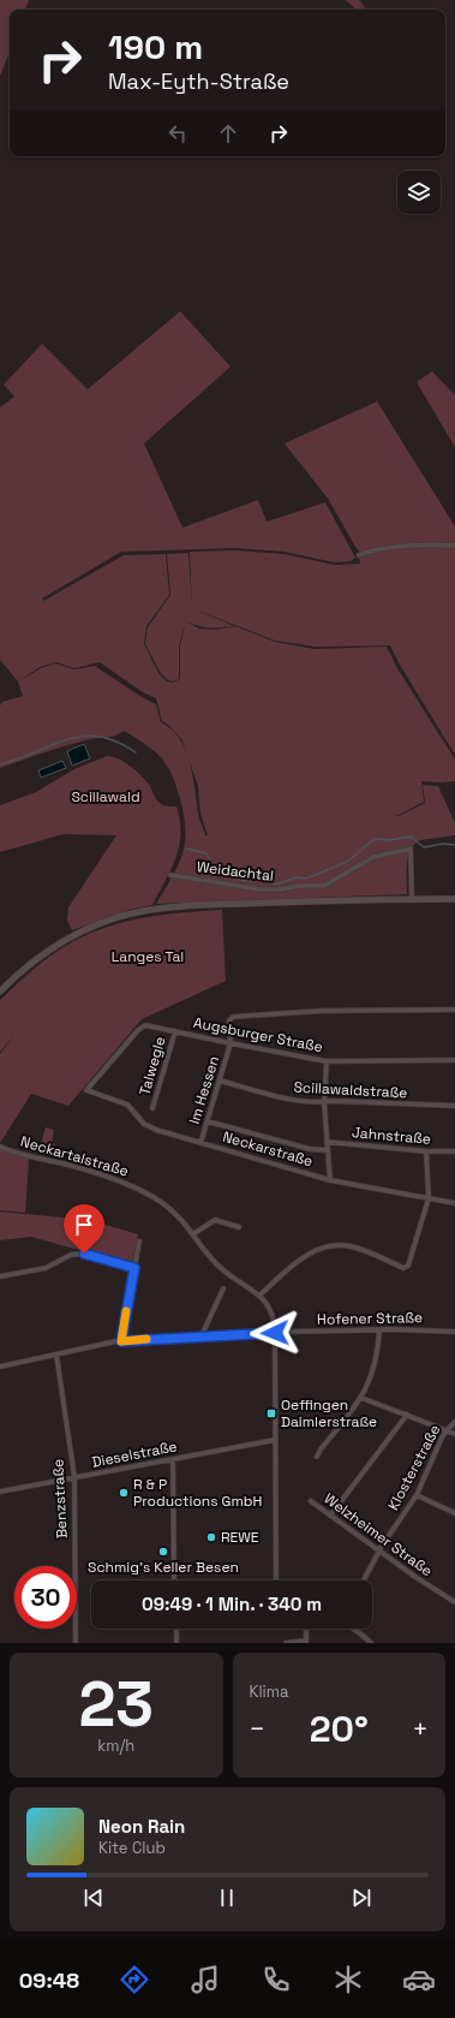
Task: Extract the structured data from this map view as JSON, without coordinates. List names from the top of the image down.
{
  "streets": {
    "street": [
      "Weidachtal",
      "Augsburger Straße",
      "Talwegle",
      "Im Hessen",
      "Scillawaldstraße",
      "Jahnstraße",
      "Neckarstraße",
      "Neckartalstraße",
      "Hofener Straße",
      "Dieselstraße",
      "Klosterstraße",
      "Benzstraße",
      "Welzheimer Straße"
    ]
  },
  "crossings": [
    ["Augsburger Straße", "Talwegle"],
    ["Augsburger Straße", "Im Hessen"],
    ["Augsburger Straße", "Neckarstraße"],
    ["Im Hessen", "Scillawaldstraße"],
    ["Im Hessen", "Neckarstraße"],
    ["Neckartalstraße", "Hofener Straße"],
    ["Neckartalstraße", "Dieselstraße"],
    ["Hofener Straße", "Benzstraße"],
    ["Dieselstraße", "Benzstraße"],
    ["Klosterstraße", "Welzheimer Straße"]
  ],
  "parks": ["Scillawald", "Langes Tal"],
  "places": {
    "transit": ["Oeffingen Daimlerstraße"],
    "other": ["R & P Productions GmbH", "REWE", "Schmig's Keller Besen"]
  },
  "page": {
    "turn": ["190 m", "Max-Eyth-Straße"],
    "limit": "30",
    "trip": "09:49 · 1 Min. · 340 m",
    "tile": [
      ["23", "km/h"],
      "Klima"
    ],
    "heat": ["−", "20°", "+"],
    "song": ["Neon Rain", "Kite Club"],
    "tabs": "09:48"
  }
}
